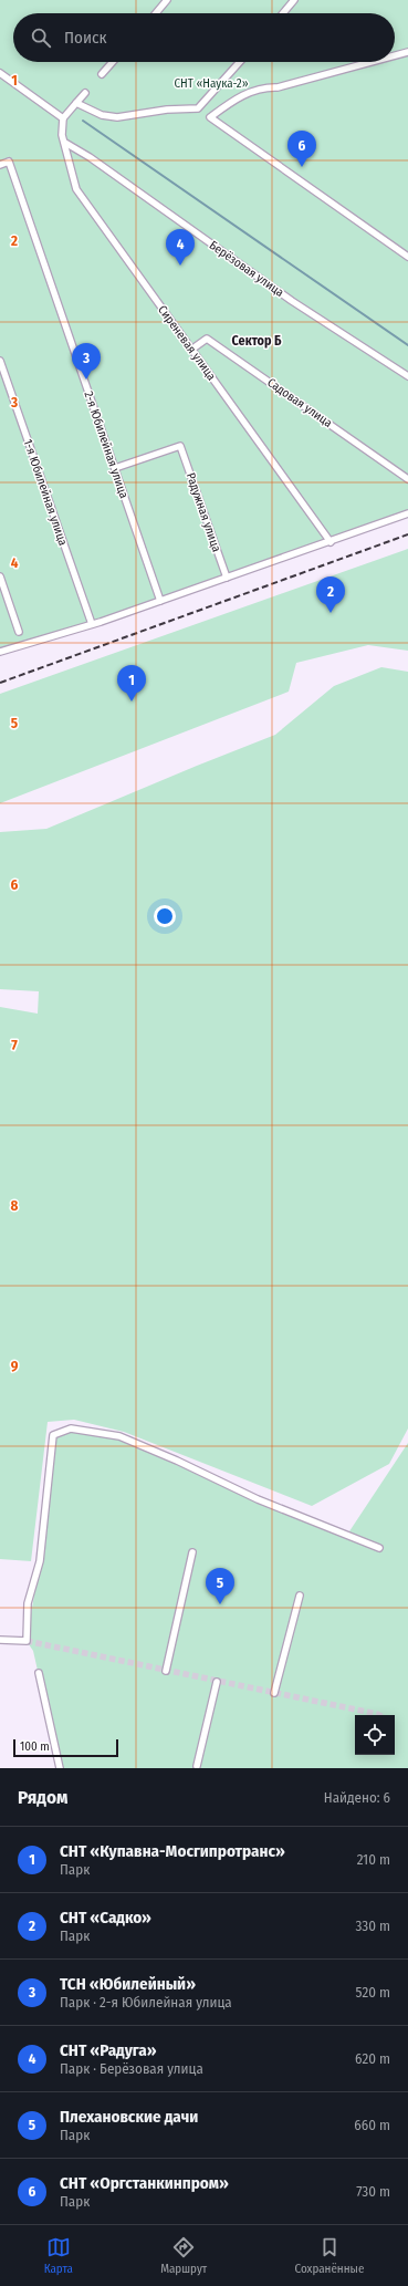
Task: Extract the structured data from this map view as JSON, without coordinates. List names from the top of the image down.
{
  "streets": {
    "street": [
      "Берёзовая улица",
      "Сиреневая улица",
      "Садовая улица",
      "2-я Юбилейная улица",
      "1-я Юбилейная улица",
      "Радужная улица"
    ]
  },
  "crossings": [
    ["Берёзовая улица", "Сиреневая улица"],
    ["Сиреневая улица", "Садовая улица"],
    ["2-я Юбилейная улица", "Радужная улица"]
  ],
  "districts": ["Сектор Б"],
  "parks": ["СНТ «Наука-2»"],
  "scale_bar": "100 m",
  "page": {
    "search": "Поиск",
    "pins": [
      "6",
      "4",
      "3",
      "2",
      "1",
      "5"
    ],
    "scale": "100 m",
    "heading": ["Рядом", "Найдено: 6"],
    "list": [
      {
        "mark": "1",
        "name": "СНТ «Купавна-Мосгипротранс»",
        "note": "Парк",
        "value": "210 m"
      },
      {
        "mark": "2",
        "name": "СНТ «Садко»",
        "note": "Парк",
        "value": "330 m"
      },
      {
        "mark": "3",
        "name": "ТСН «Юбилейный»",
        "note": "Парк · 2-я Юбилейная улица",
        "value": "520 m"
      },
      {
        "mark": "4",
        "name": "СНТ «Радуга»",
        "note": "Парк · Берёзовая улица",
        "value": "620 m"
      },
      {
        "mark": "5",
        "name": "Плехановские дачи",
        "note": "Парк",
        "value": "660 m"
      },
      {
        "mark": "6",
        "name": "СНТ «Оргстанкинпром»",
        "note": "Парк",
        "value": "730 m"
      }
    ],
    "nav": ["Карта", "Маршрут", "Сохранённые"]
  },
  "grid": {
    "rows": [
      "1",
      "2",
      "3",
      "4",
      "5",
      "6",
      "7",
      "8",
      "9"
    ]
  }
}
